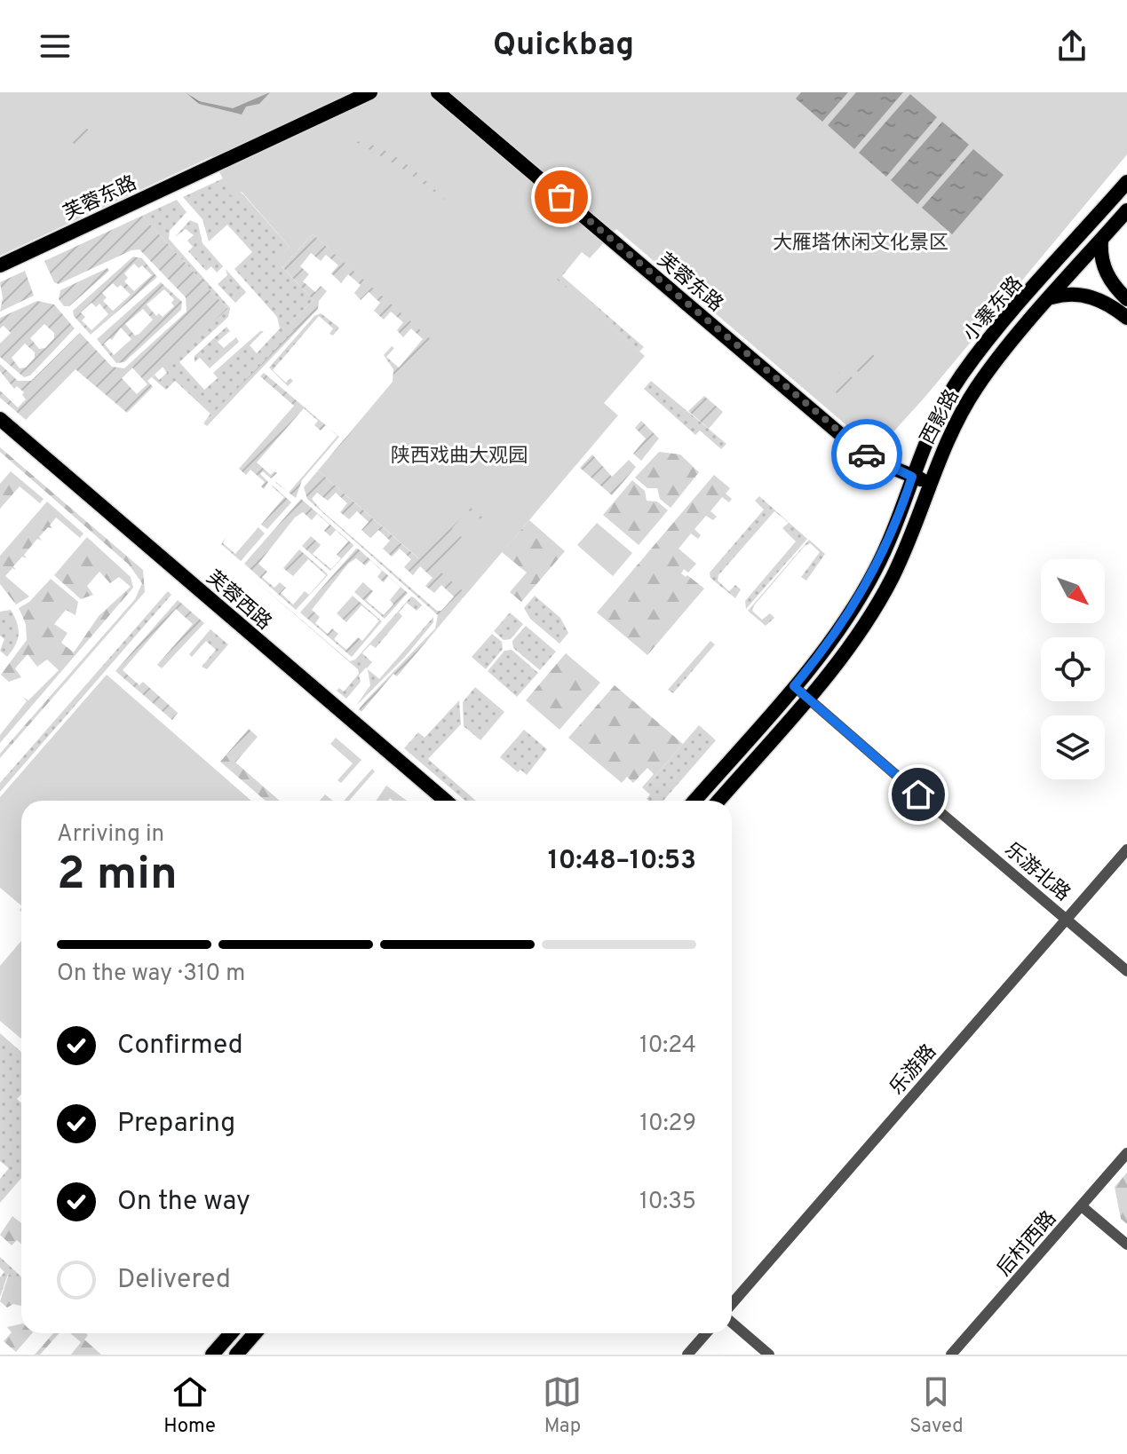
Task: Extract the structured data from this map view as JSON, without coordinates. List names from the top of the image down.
{
  "streets": {
    "main road": [
      "芙蓉东路",
      "小寨东路",
      "西影路",
      "芙蓉西路"
    ],
    "street": ["乐游北路", "乐游路", "后村西路"]
  },
  "crossings": [
    ["芙蓉东路", "小寨东路"],
    ["芙蓉东路", "西影路"],
    ["小寨东路", "西影路"],
    ["西影路", "乐游北路"],
    ["乐游北路", "乐游路"]
  ],
  "parks": ["大雁塔休闲文化景区", "陕西戏曲大观园"],
  "north": "bottom right",
  "page": {
    "header": "Quickbag",
    "heading": ["2 min", "Arriving in", "10:48–10:53"],
    "bar": "On the way · 310 m",
    "list": [
      ["Confirmed", "10:24"],
      ["Preparing", "10:29"],
      ["On the way", "10:35"],
      "Delivered"
    ],
    "tabs": ["Home", "Map", "Saved"]
  }
}
